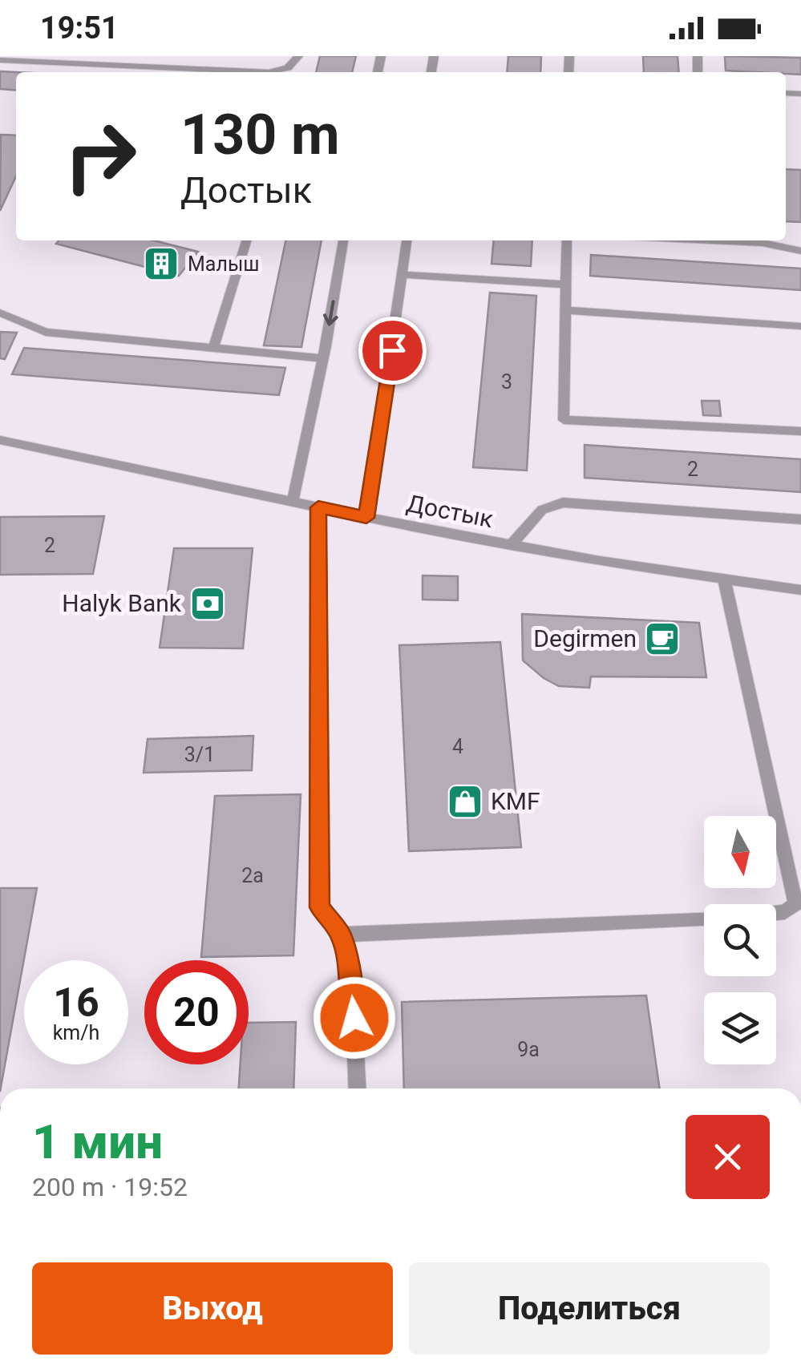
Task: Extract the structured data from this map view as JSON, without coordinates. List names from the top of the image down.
{
  "streets": {
    "lane": ["Достык"]
  },
  "places": {
    "building": ["Малыш"],
    "bank": ["Halyk Bank"],
    "cafe": ["Degirmen"],
    "shop": ["KMF"]
  },
  "house_numbers": [
    "3",
    "2",
    "2",
    "4",
    "3/1",
    "2а",
    "9а"
  ],
  "north": "bottom",
  "page": {
    "status": "19:51",
    "turn": ["130 m", "Достык"],
    "speed": "16 km/h",
    "limit": "20",
    "heading": ["1 мин", "200 m · 19:52"],
    "buttons": ["Выход", "Поделиться"]
  }
}
